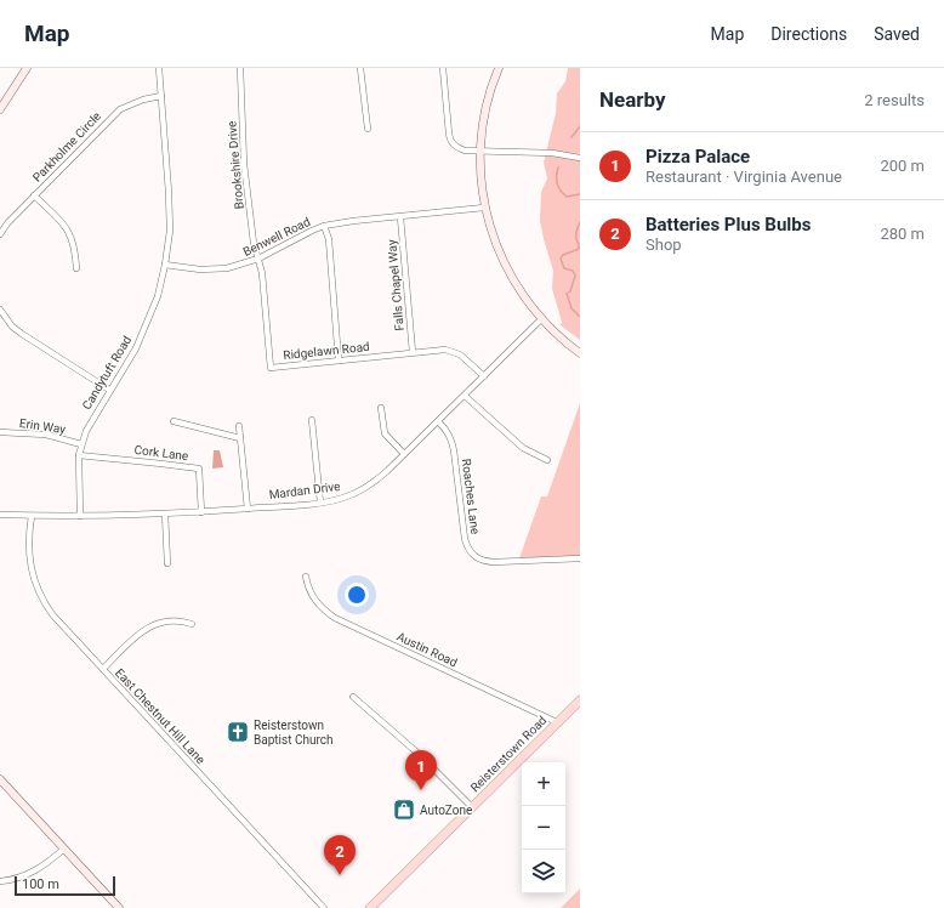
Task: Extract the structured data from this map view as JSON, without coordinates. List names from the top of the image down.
{
  "streets": {
    "main road": ["Reisterstown Road"],
    "street": [
      "Parkholme Circle",
      "Brookshire Drive",
      "Benwell Road",
      "Falls Chapel Way",
      "Ridgelawn Road",
      "Candytuft Road",
      "Erin Way",
      "Cork Lane",
      "Mardan Drive",
      "Roaches Lane",
      "Austin Road",
      "East Chestnut Hill Lane"
    ]
  },
  "crossings": [
    ["Parkholme Circle", "Candytuft Road"],
    ["Brookshire Drive", "Benwell Road"],
    ["Brookshire Drive", "Ridgelawn Road"],
    ["Benwell Road", "Falls Chapel Way"],
    ["Benwell Road", "Ridgelawn Road"],
    ["Benwell Road", "Candytuft Road"],
    ["Falls Chapel Way", "Ridgelawn Road"],
    ["Ridgelawn Road", "Mardan Drive"],
    ["Candytuft Road", "Erin Way"],
    ["Candytuft Road", "Cork Lane"],
    ["Candytuft Road", "Mardan Drive"],
    ["Cork Lane", "Mardan Drive"],
    ["Mardan Drive", "Roaches Lane"],
    ["Mardan Drive", "East Chestnut Hill Lane"],
    ["Austin Road", "Reisterstown Road"]
  ],
  "places": {
    "church": ["Reisterstown Baptist Church"],
    "shop": ["AutoZone"]
  },
  "scale_bar": "100 m",
  "page": {
    "header": "Map",
    "nav": ["Map", "Directions", "Saved"],
    "heading": ["Nearby", "2 results"],
    "list": [
      {
        "mark": "1",
        "name": "Pizza Palace",
        "note": "Restaurant · Virginia Avenue",
        "value": "200 m"
      },
      {
        "mark": "2",
        "name": "Batteries Plus Bulbs",
        "note": "Shop",
        "value": "280 m"
      }
    ],
    "pins": ["1", "2"],
    "map_buttons": ["+", "−"],
    "scale": "100 m"
  }
}
